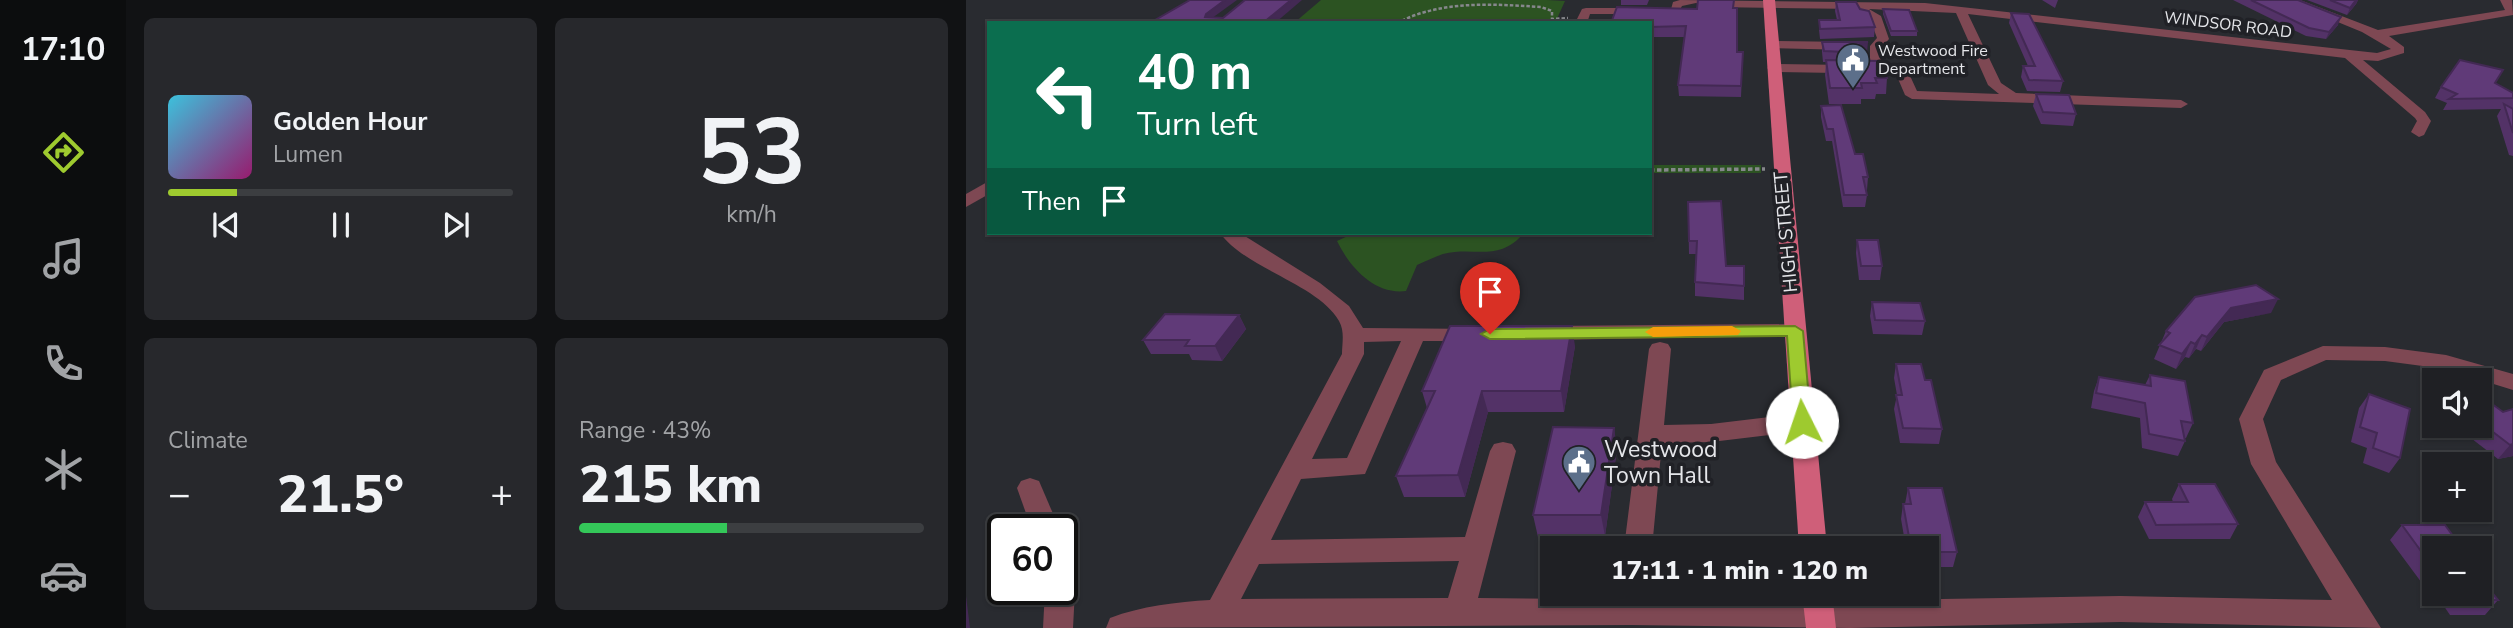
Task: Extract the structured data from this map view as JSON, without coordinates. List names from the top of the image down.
{
  "streets": {
    "main road": ["HIGH STREET"],
    "street": ["WINDSOR ROAD"]
  },
  "crossings": [
    ["WINDSOR ROAD", "HIGH STREET"]
  ],
  "places": {
    "public building": ["Westwood Fire Department", "Westwood Town Hall"]
  },
  "page": {
    "tabs": "17:10",
    "tile": [
      ["53", "km/h"],
      "Climate",
      ["Range · 43%", "215 km"]
    ],
    "turn": ["40 m", "Turn left"],
    "song": ["Golden Hour", "Lumen"],
    "then": "Then",
    "map_buttons": ["+", "−"],
    "heat": ["−", "21.5°", "+"],
    "limit": "60",
    "trip": "17:11 · 1 min · 120 m"
  }
}
